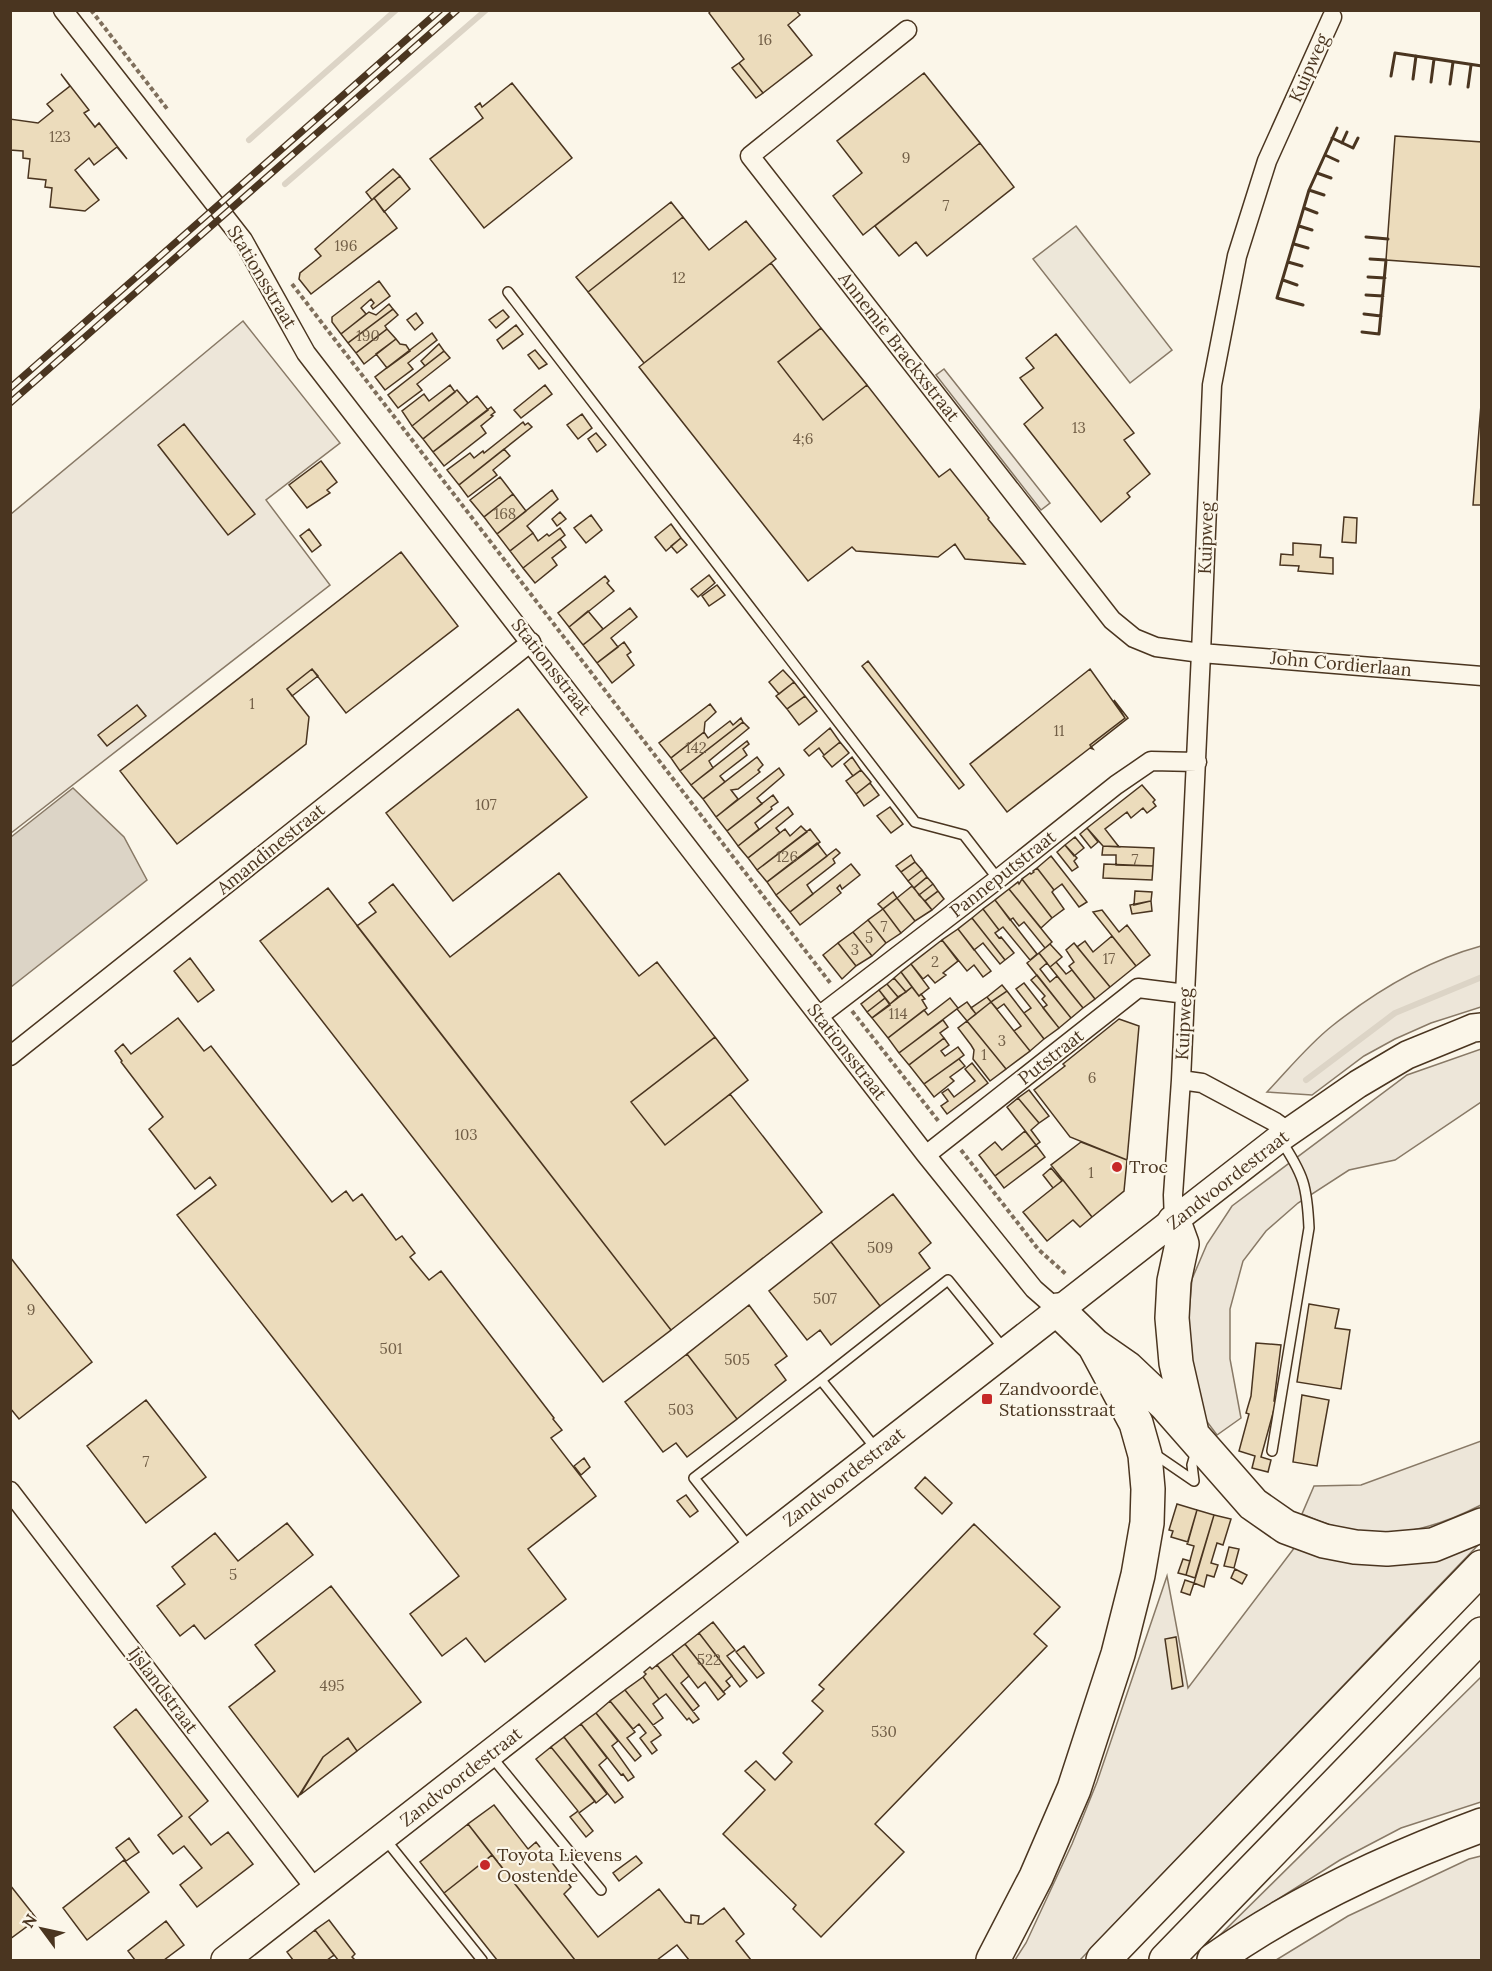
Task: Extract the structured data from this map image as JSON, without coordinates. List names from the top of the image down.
{
  "streets": {
    "main road": ["Zandvoordestraat"],
    "street": [
      "Kuipweg",
      "Stationsstraat",
      "Annemie Brackxstraat",
      "John Cordierlaan",
      "Amandinestraat",
      "Panneputstraat",
      "Putstraat",
      "Ijslandstraat"
    ]
  },
  "crossings": [
    ["Kuipweg", "Annemie Brackxstraat"],
    ["Kuipweg", "John Cordierlaan"],
    ["Kuipweg", "Panneputstraat"],
    ["Kuipweg", "Putstraat"],
    ["Kuipweg", "Zandvoordestraat"],
    ["Stationsstraat", "Amandinestraat"],
    ["Stationsstraat", "Panneputstraat"],
    ["Stationsstraat", "Putstraat"],
    ["Stationsstraat", "Zandvoordestraat"],
    ["Annemie Brackxstraat", "John Cordierlaan"],
    ["Zandvoordestraat", "Ijslandstraat"]
  ],
  "places": {
    "other": ["Troc", "Toyota Lievens Oostende"],
    "transit": ["Zandvoorde Stationsstraat"]
  },
  "house_numbers": [
    "16",
    "123",
    "9",
    "7",
    "196",
    "12",
    "190",
    "13",
    "4;6",
    "168",
    "1",
    "11",
    "142",
    "107",
    "126",
    "7",
    "7",
    "5",
    "3",
    "17",
    "2",
    "114",
    "3",
    "1",
    "6",
    "103",
    "1",
    "509",
    "507",
    "9",
    "501",
    "505",
    "503",
    "7",
    "5",
    "522",
    "495",
    "530"
  ],
  "north": "top left"
}
